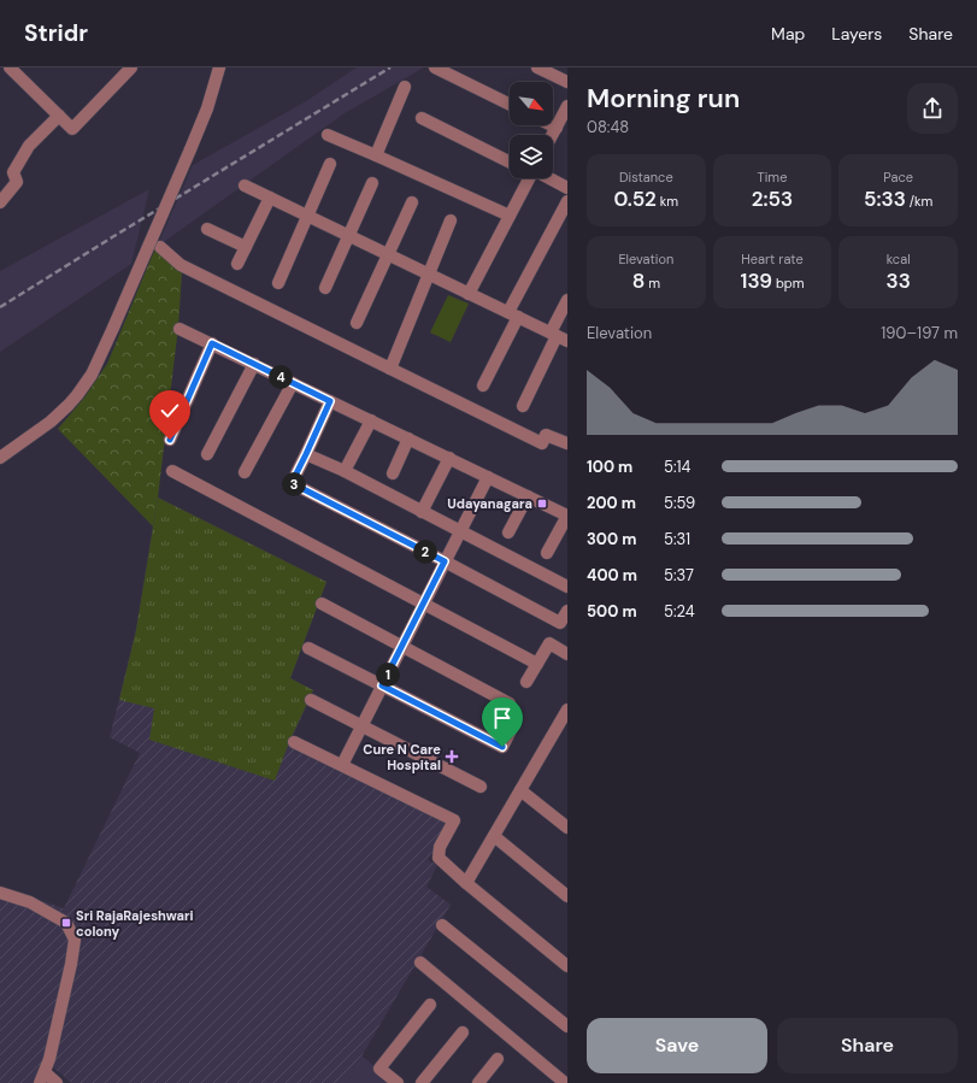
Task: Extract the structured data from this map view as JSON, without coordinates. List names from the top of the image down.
{
  "places": {
    "transit": ["Udayanagara", "Sri RajaRajeshwari colony"],
    "health": ["Cure N Care Hospital"]
  },
  "north": "bottom right",
  "page": {
    "header": "Stridr",
    "nav": ["Map", "Layers", "Share"],
    "heading": ["Morning run", "08:48"],
    "stats": [
      ["Distance", "0.52 km"],
      ["Time", "2:53"],
      ["Pace", "5:33 /km"],
      ["Elevation", "8 m"],
      ["Heart rate", "139 bpm"],
      ["kcal", "33"]
    ],
    "chart": ["Elevation", "190–197 m"],
    "pins": [
      "4",
      "3",
      "2",
      "1"
    ],
    "list": [
      {
        "name": "100 m",
        "note": "5:14"
      },
      {
        "name": "200 m",
        "note": "5:59"
      },
      {
        "name": "300 m",
        "note": "5:31"
      },
      {
        "name": "400 m",
        "note": "5:37"
      },
      {
        "name": "500 m",
        "note": "5:24"
      }
    ],
    "buttons": ["Save", "Share"]
  }
}
